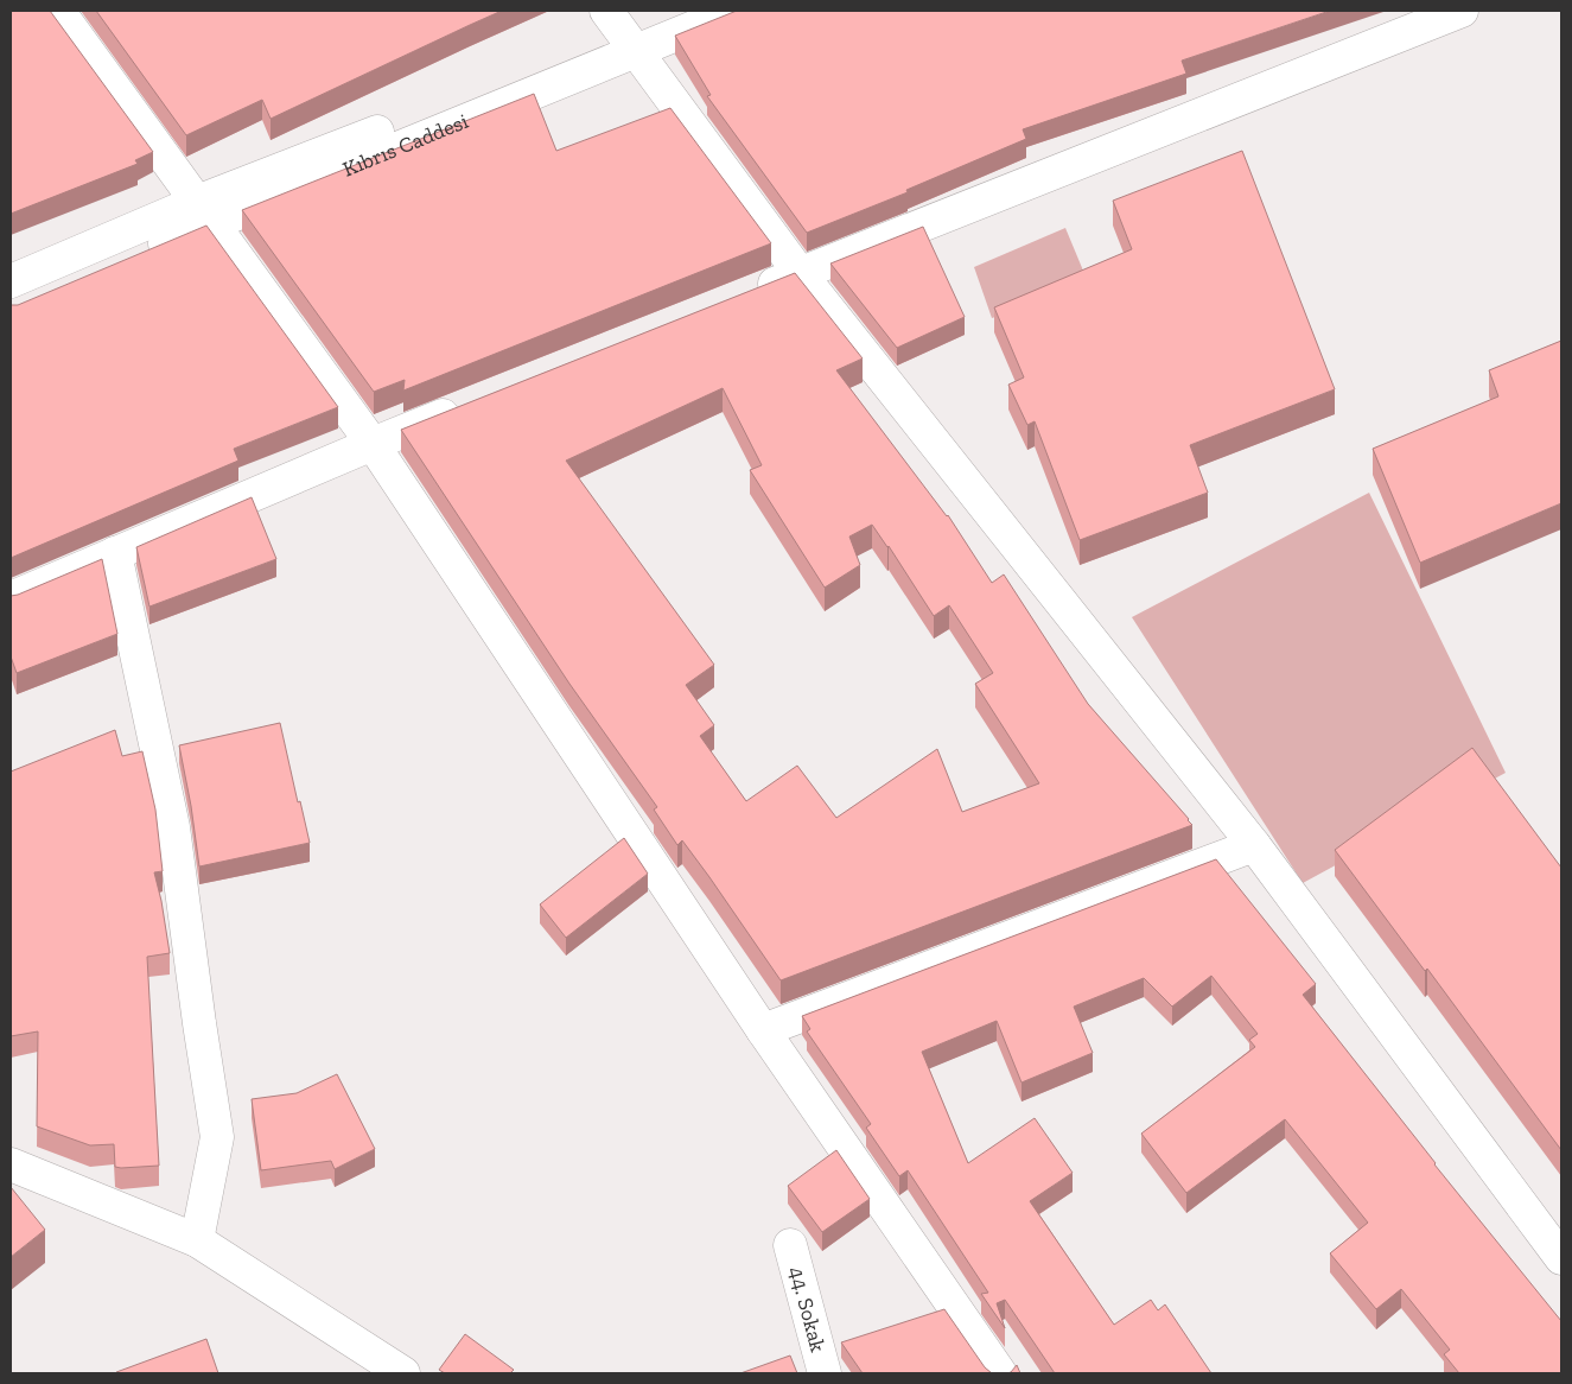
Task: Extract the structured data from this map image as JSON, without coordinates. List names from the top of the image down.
{
  "streets": {
    "street": ["Kıbrıs Caddesi", "44. Sokak"]
  }
}
